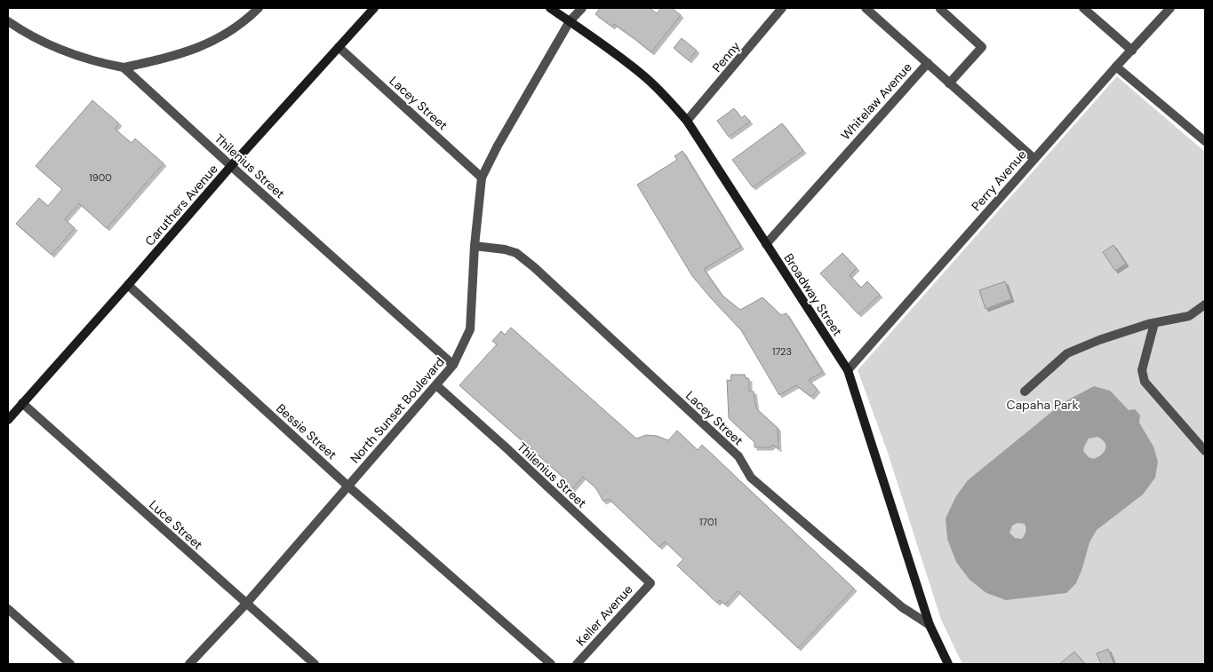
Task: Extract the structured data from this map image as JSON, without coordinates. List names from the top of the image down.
{
  "streets": {
    "main road": ["Caruthers Avenue", "Broadway Street"],
    "street": [
      "Penny",
      "Whitelaw Avenue",
      "Lacey Street",
      "Thilenius Street",
      "Perry Avenue",
      "North Sunset Boulevard",
      "Bessie Street",
      "Luce Street",
      "Keller Avenue"
    ]
  },
  "crossings": [
    ["Penny", "Broadway Street"],
    ["Whitelaw Avenue", "Perry Avenue"],
    ["Whitelaw Avenue", "Broadway Street"],
    ["Lacey Street", "Caruthers Avenue"],
    ["Lacey Street", "Broadway Street"],
    ["Lacey Street", "North Sunset Boulevard"],
    ["Thilenius Street", "Caruthers Avenue"],
    ["Thilenius Street", "North Sunset Boulevard"],
    ["Thilenius Street", "Keller Avenue"],
    ["Perry Avenue", "Broadway Street"],
    ["Caruthers Avenue", "Bessie Street"],
    ["Caruthers Avenue", "Luce Street"],
    ["Broadway Street", "North Sunset Boulevard"],
    ["North Sunset Boulevard", "Bessie Street"],
    ["North Sunset Boulevard", "Luce Street"]
  ],
  "parks": ["Capaha Park"],
  "house_numbers": ["1900", "1723", "1701"]
}
